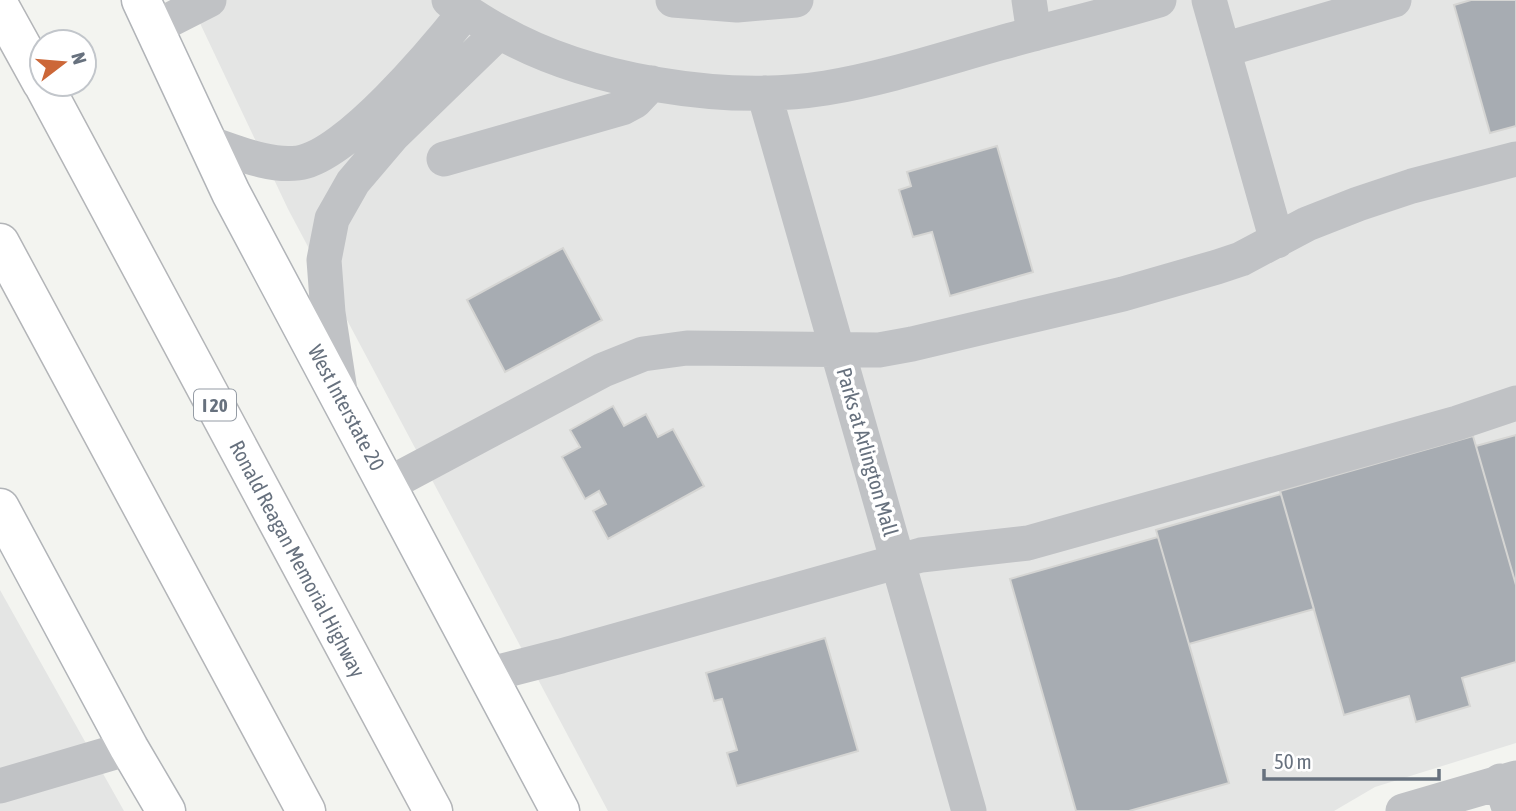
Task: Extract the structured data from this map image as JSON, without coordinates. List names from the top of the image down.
{
  "streets": {
    "main road": ["I 20", "West Interstate 20", "Ronald Reagan Memorial Highway"],
    "street": ["Parks at Arlington Mall"]
  },
  "scale_bar": "50 m",
  "north": "right"
}
